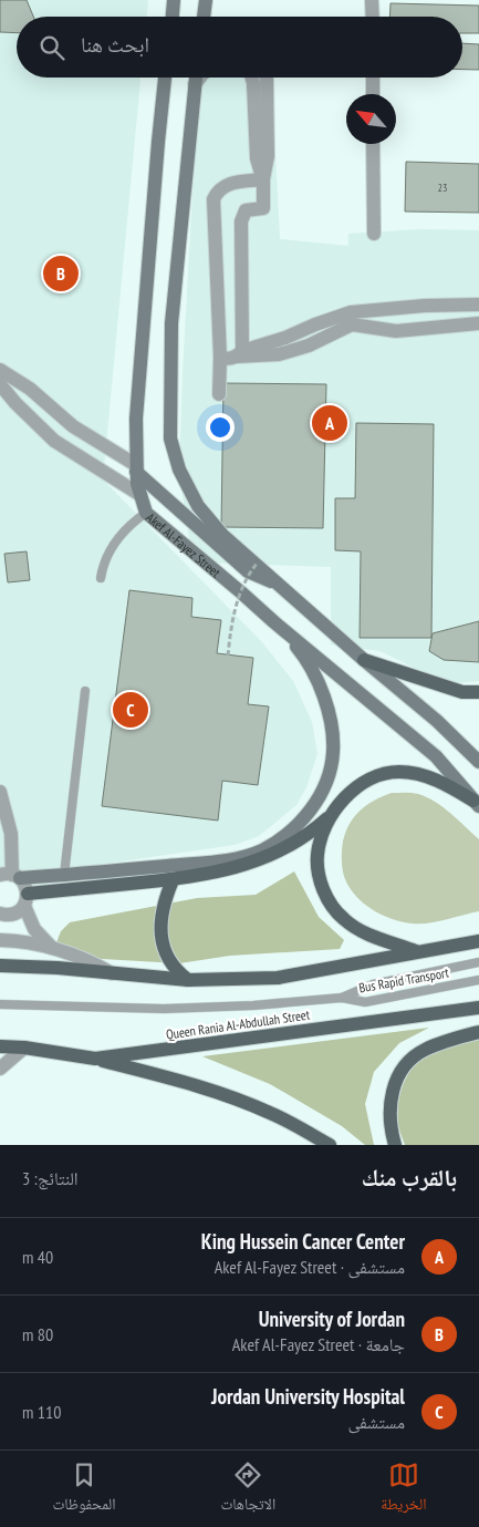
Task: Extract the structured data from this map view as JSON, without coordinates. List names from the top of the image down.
{
  "streets": {
    "main road": ["Akef Al-Fayez Street", "Queen Rania Al-Abdullah Street"],
    "lane": ["Bus Rapid Transport"]
  },
  "house_numbers": ["23"],
  "north": "top left",
  "page": {
    "search": "ابحث هنا",
    "pins": ["B", "A", "C"],
    "heading": ["بالقرب منك", "النتائج: 3"],
    "list": [
      {
        "mark": "A",
        "name": "King Hussein Cancer Center",
        "note": "مستشفى · Akef Al-Fayez Street",
        "value": "40 m"
      },
      {
        "mark": "B",
        "name": "University of Jordan",
        "note": "جامعة · Akef Al-Fayez Street",
        "value": "80 m"
      },
      {
        "mark": "C",
        "name": "Jordan University Hospital",
        "note": "مستشفى",
        "value": "110 m"
      }
    ],
    "nav": ["الخريطة", "الاتجاهات", "المحفوظات"]
  }
}
